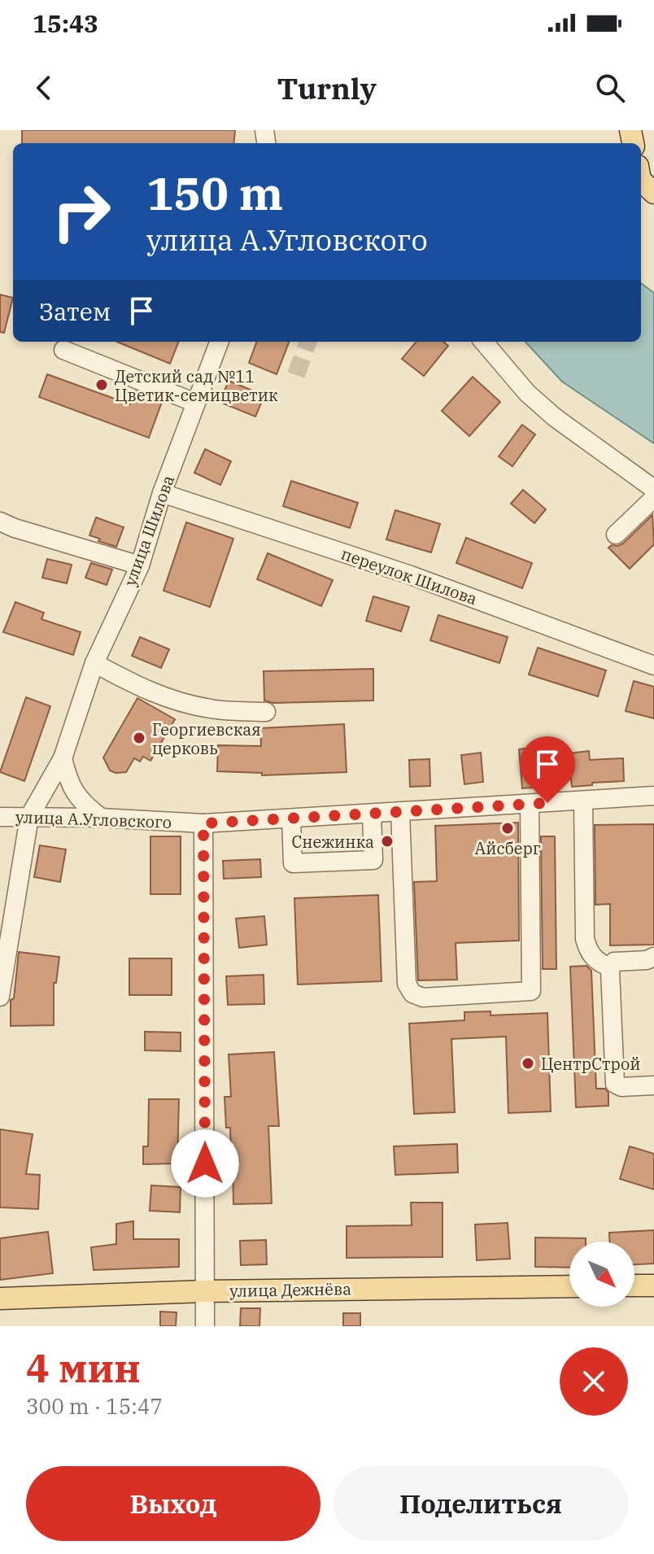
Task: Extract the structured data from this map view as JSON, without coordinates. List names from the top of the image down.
{
  "streets": {
    "main road": ["улица Дежнёва"],
    "street": ["улица Шилова", "переулок Шилова", "улица А.Угловского"]
  },
  "crossings": [
    ["улица Шилова", "переулок Шилова"],
    ["улица Шилова", "улица А.Угловского"]
  ],
  "places": [
    "Детский сад №11 Цветик-семицветик",
    "Георгиевская церковь",
    "Айсберг",
    "Снежинка",
    "ЦентрСтрой"
  ],
  "north": "bottom right",
  "page": {
    "status": "15:43",
    "header": "Turnly",
    "turn": ["150 m", "улица А.Угловского"],
    "then": "Затем",
    "heading": ["4 мин", "300 m · 15:47"],
    "buttons": ["Выход", "Поделиться"]
  }
}
